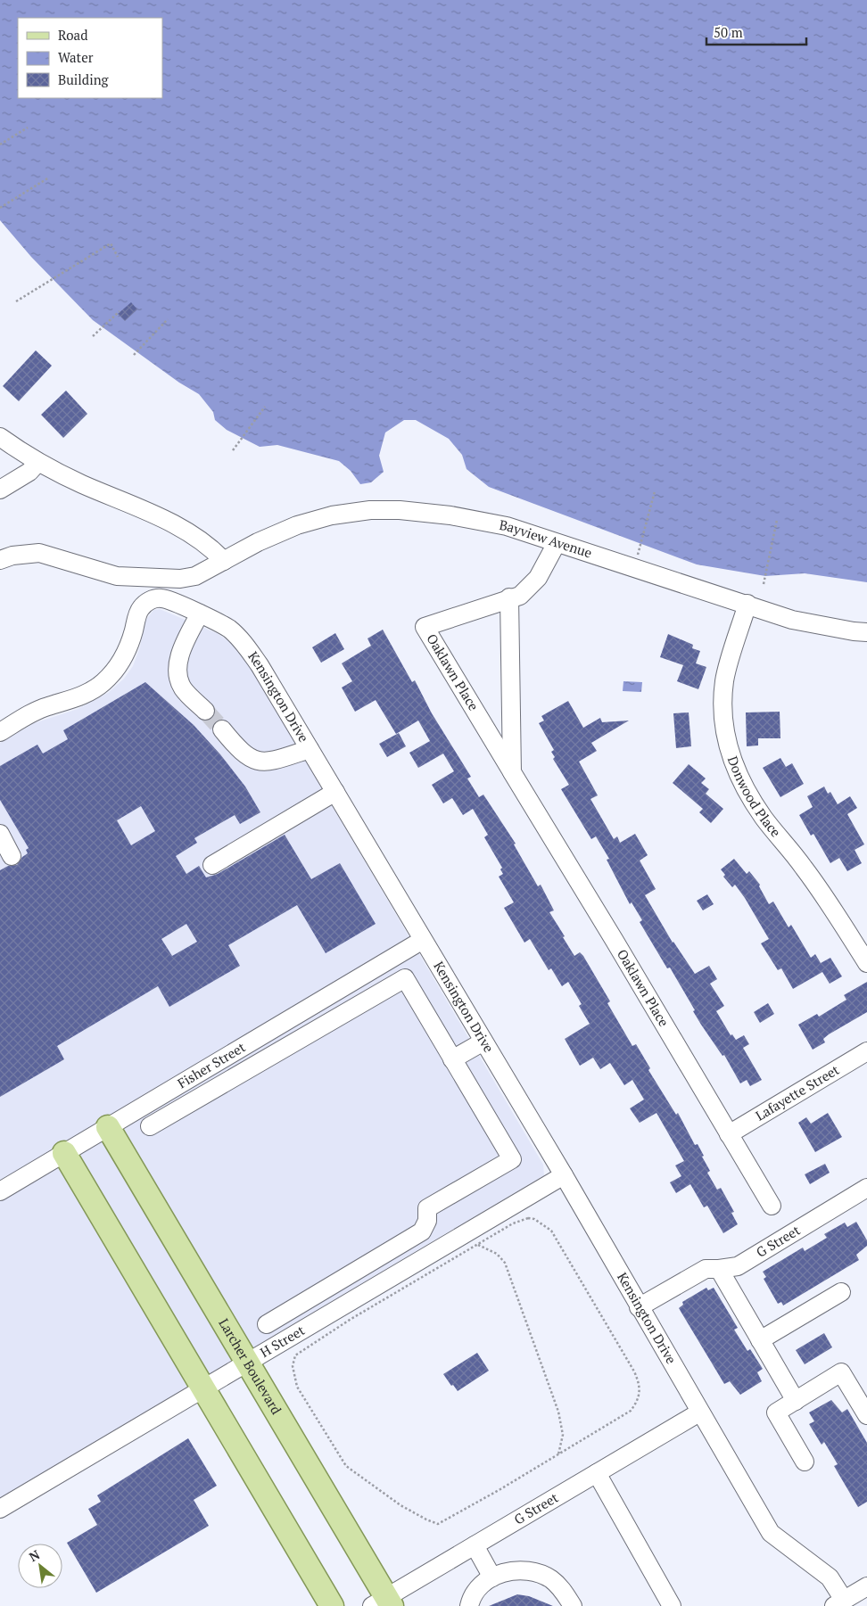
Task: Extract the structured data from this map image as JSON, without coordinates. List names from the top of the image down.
{
  "streets": {
    "main road": ["Larcher Boulevard"],
    "street": [
      "Bayview Avenue",
      "Oaklawn Place",
      "Kensington Drive",
      "Donwood Place",
      "Fisher Street",
      "Lafayette Street",
      "G Street",
      "H Street"
    ]
  },
  "crossings": [
    ["Bayview Avenue", "Oaklawn Place"],
    ["Bayview Avenue", "Donwood Place"],
    ["Oaklawn Place", "Lafayette Street"],
    ["Kensington Drive", "Fisher Street"],
    ["Kensington Drive", "G Street"],
    ["Kensington Drive", "H Street"],
    ["Fisher Street", "Larcher Boulevard"],
    ["G Street", "Larcher Boulevard"],
    ["H Street", "Larcher Boulevard"]
  ],
  "legend": ["Road", "Water", "Building"],
  "scale_bar": "50 m",
  "north": "top left"
}
